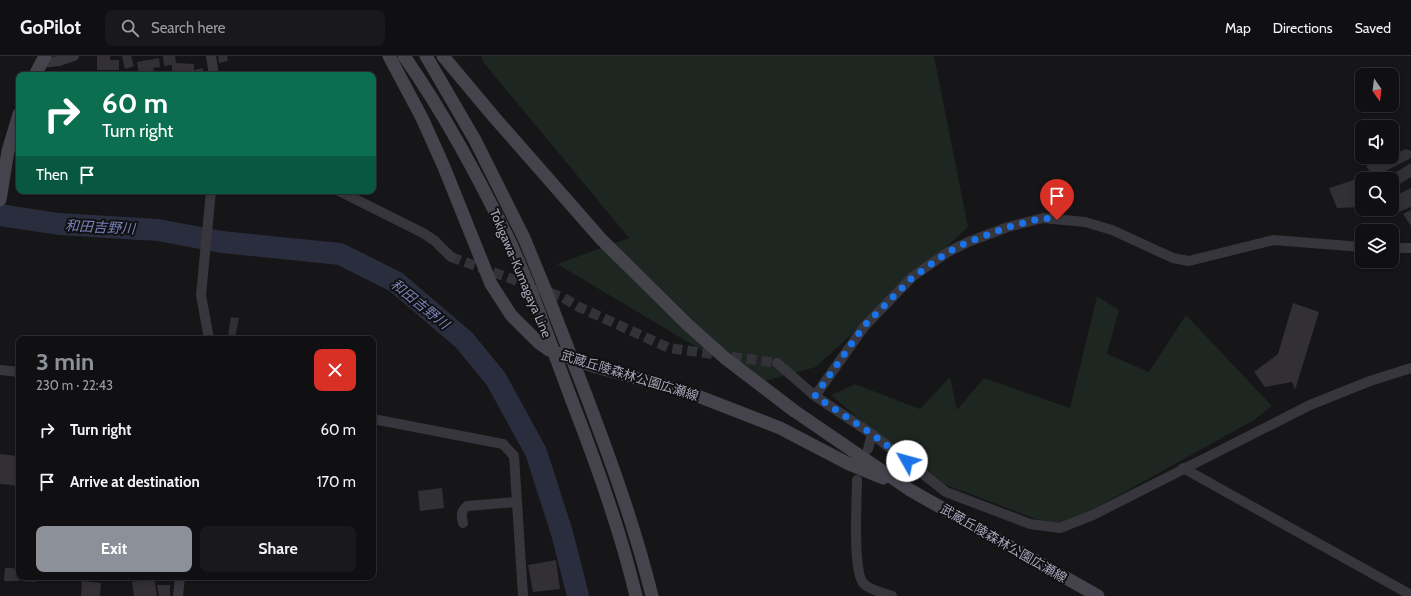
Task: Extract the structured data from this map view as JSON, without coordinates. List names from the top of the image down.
{
  "streets": {
    "main road": ["Tokigawa-Kumagaya Line", "武蔵丘陵森林公園広瀬線"]
  },
  "water": ["和田吉野川"],
  "north": "bottom",
  "page": {
    "header": "GoPilot",
    "search": "Search here",
    "nav": ["Map", "Directions", "Saved"],
    "turn": ["60 m", "Turn right"],
    "then": "Then",
    "heading": ["3 min", "230 m · 22:43"],
    "list": [
      {
        "name": "Turn right",
        "value": "60 m"
      },
      {
        "name": "Arrive at destination",
        "value": "170 m"
      }
    ],
    "buttons": ["Exit", "Share"]
  }
}
